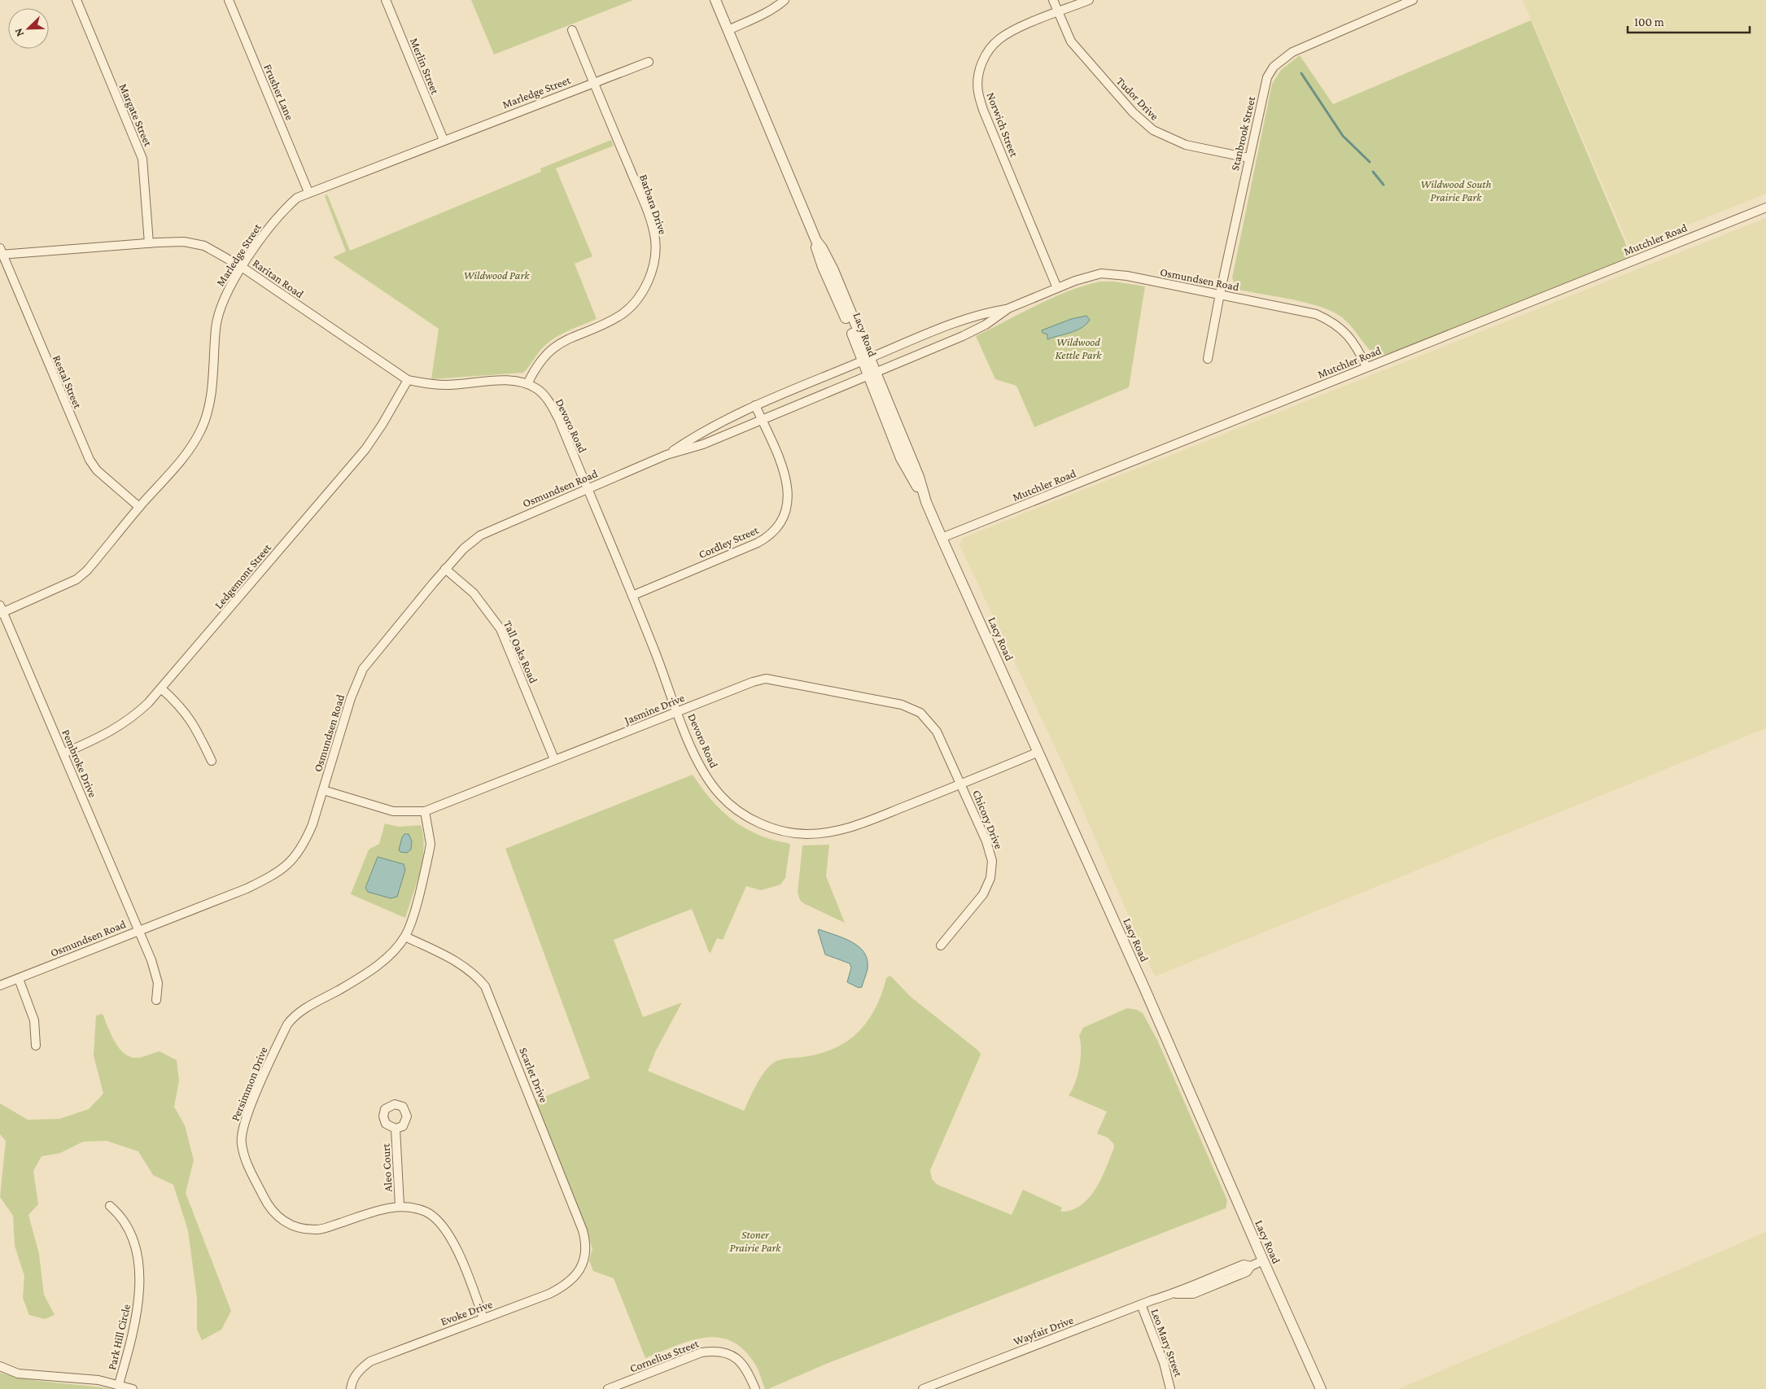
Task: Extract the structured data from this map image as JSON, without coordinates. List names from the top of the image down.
{
  "streets": {
    "street": [
      "Merlin Street",
      "Frusher Lane",
      "Marledge Street",
      "Tudor Drive",
      "Margate Street",
      "Norwich Street",
      "Stanbrook Street",
      "Barbara Drive",
      "Mutchler Road",
      "Raritan Road",
      "Osmundsen Road",
      "Lacy Road",
      "Restal Street",
      "Devoro Road",
      "Cordley Street",
      "Ledgemont Street",
      "Tall Oaks Road",
      "Jasmine Drive",
      "Pembroke Drive",
      "Chicory Drive",
      "Scarlet Drive",
      "Persimmon Drive",
      "Aleo Court",
      "Evoke Drive",
      "Wayfair Drive",
      "Park Hill Circle",
      "Leo Mary Street",
      "Cornelius Street"
    ]
  },
  "crossings": [
    ["Merlin Street", "Marledge Street"],
    ["Frusher Lane", "Marledge Street"],
    ["Marledge Street", "Barbara Drive"],
    ["Marledge Street", "Raritan Road"],
    ["Marledge Street", "Restal Street"],
    ["Marledge Street", "Pembroke Drive"],
    ["Tudor Drive", "Norwich Street"],
    ["Tudor Drive", "Stanbrook Street"],
    ["Margate Street", "Raritan Road"],
    ["Norwich Street", "Osmundsen Road"],
    ["Stanbrook Street", "Osmundsen Road"],
    ["Barbara Drive", "Raritan Road"],
    ["Barbara Drive", "Devoro Road"],
    ["Mutchler Road", "Osmundsen Road"],
    ["Mutchler Road", "Lacy Road"],
    ["Raritan Road", "Restal Street"],
    ["Raritan Road", "Devoro Road"],
    ["Raritan Road", "Ledgemont Street"],
    ["Osmundsen Road", "Lacy Road"],
    ["Osmundsen Road", "Devoro Road"],
    ["Osmundsen Road", "Cordley Street"],
    ["Osmundsen Road", "Tall Oaks Road"],
    ["Osmundsen Road", "Jasmine Drive"],
    ["Osmundsen Road", "Pembroke Drive"],
    ["Lacy Road", "Devoro Road"],
    ["Lacy Road", "Wayfair Drive"],
    ["Devoro Road", "Cordley Street"],
    ["Devoro Road", "Jasmine Drive"],
    ["Devoro Road", "Chicory Drive"],
    ["Ledgemont Street", "Pembroke Drive"],
    ["Tall Oaks Road", "Jasmine Drive"],
    ["Jasmine Drive", "Chicory Drive"],
    ["Jasmine Drive", "Persimmon Drive"],
    ["Scarlet Drive", "Persimmon Drive"],
    ["Scarlet Drive", "Evoke Drive"],
    ["Persimmon Drive", "Aleo Court"],
    ["Persimmon Drive", "Evoke Drive"],
    ["Wayfair Drive", "Leo Mary Street"]
  ],
  "parks": [
    "Wildwood South Prairie Park",
    "Wildwood Park",
    "Wildwood Kettle Park",
    "Stoner Prairie Park"
  ],
  "scale_bar": "100 m",
  "north": "bottom left"
}
